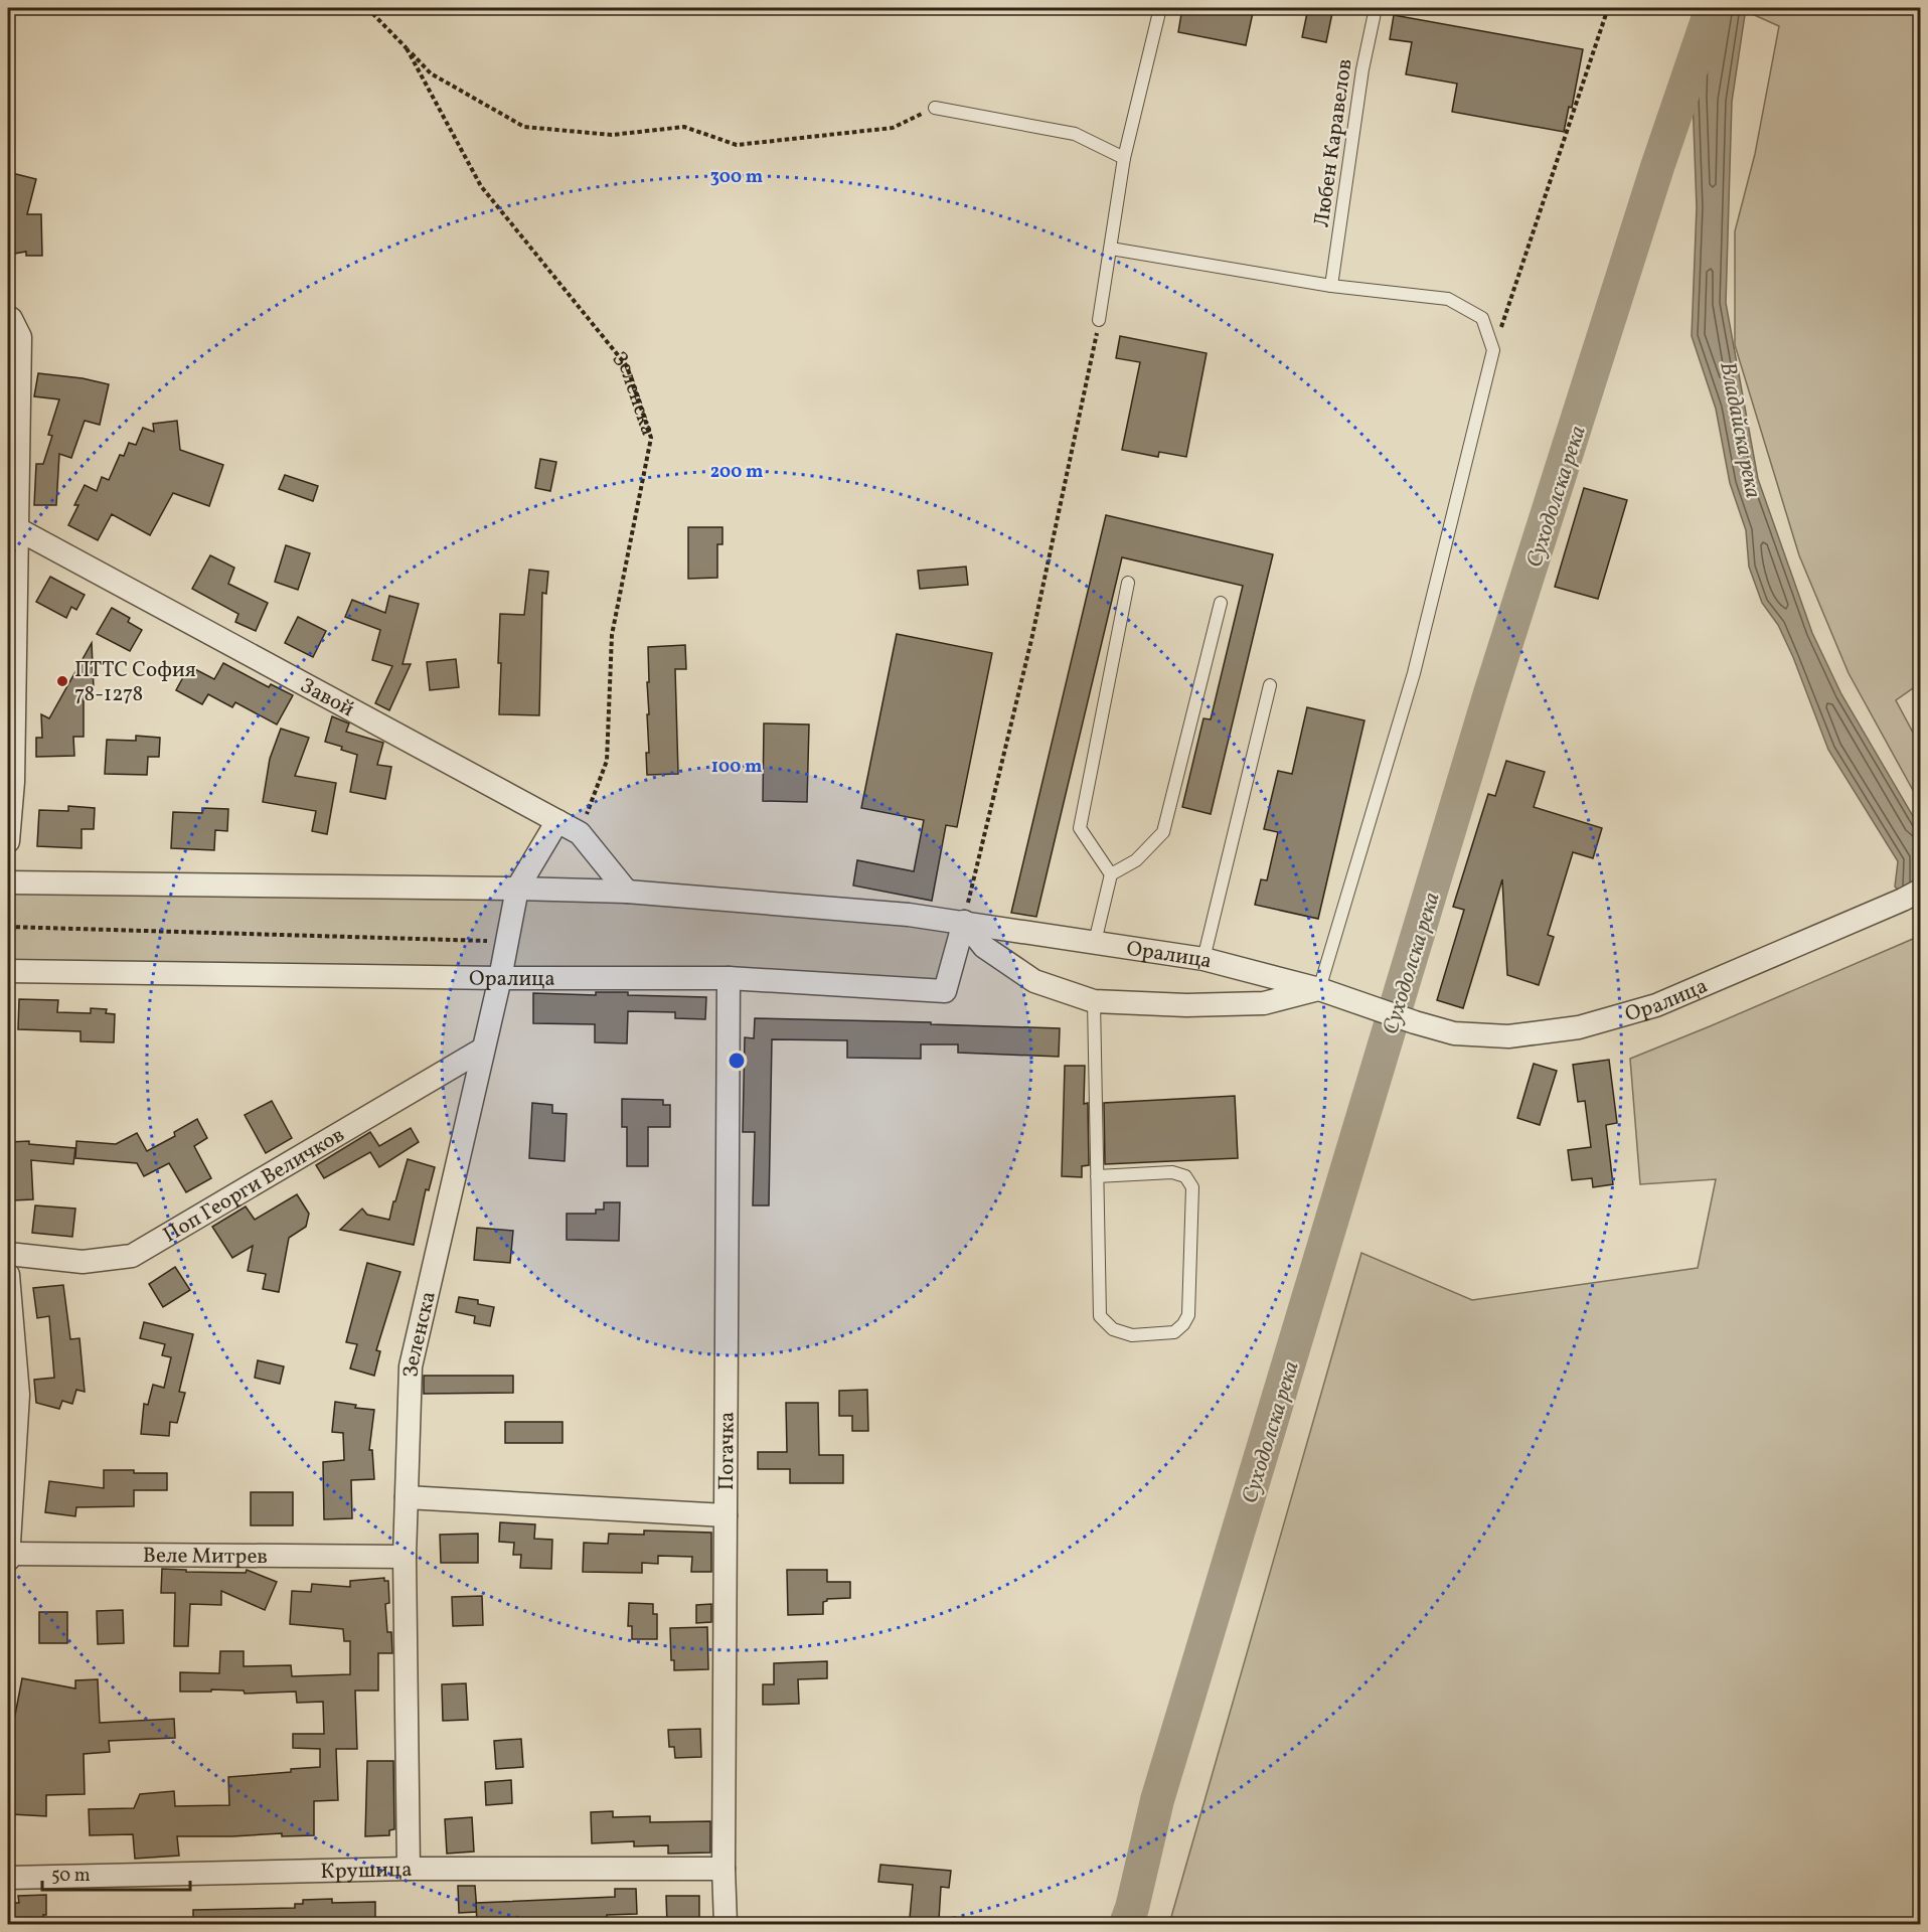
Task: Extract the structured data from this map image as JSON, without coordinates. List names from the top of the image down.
{
  "streets": {
    "street": [
      "Зеленска",
      "Завой",
      "Оралица",
      "Поп Георги Величков",
      "Погачка",
      "Веле Митрев",
      "Крушица"
    ],
    "lane": ["Любен Каравелов"]
  },
  "crossings": [
    ["Зеленска", "Завой"],
    ["Зеленска", "Оралица"],
    ["Зеленска", "Поп Георги Величков"],
    ["Зеленска", "Веле Митрев"],
    ["Зеленска", "Крушица"],
    ["Завой", "Оралица"],
    ["Оралица", "Погачка"],
    ["Погачка", "Крушица"]
  ],
  "water": ["Владайска река", "Суходолска река"],
  "places": ["ПТТС София 78-1278"],
  "scale_bar": "50 m",
  "rings": ["300 m", "200 m", "100 m"]
}
